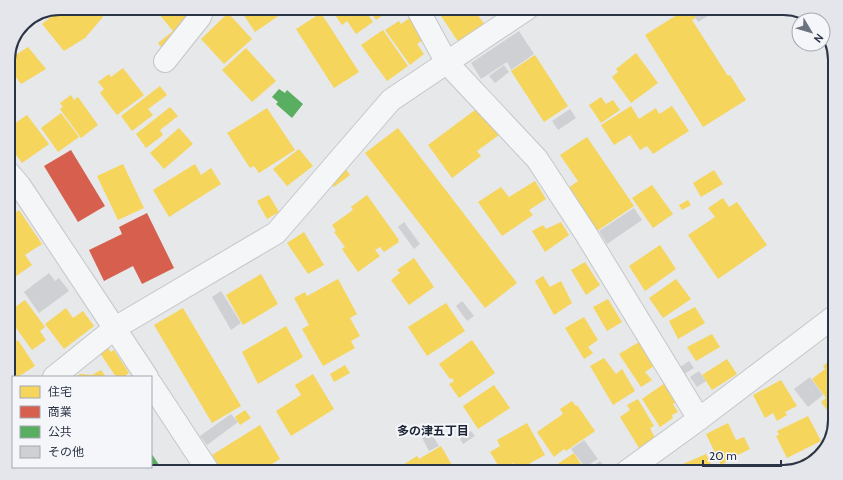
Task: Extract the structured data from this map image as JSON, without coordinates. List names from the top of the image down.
{
  "districts": ["多の津五丁目"],
  "legend": [
    "住宅",
    "商業",
    "公共",
    "その他"
  ],
  "scale_bar": "20 m",
  "north": "bottom right"
}
